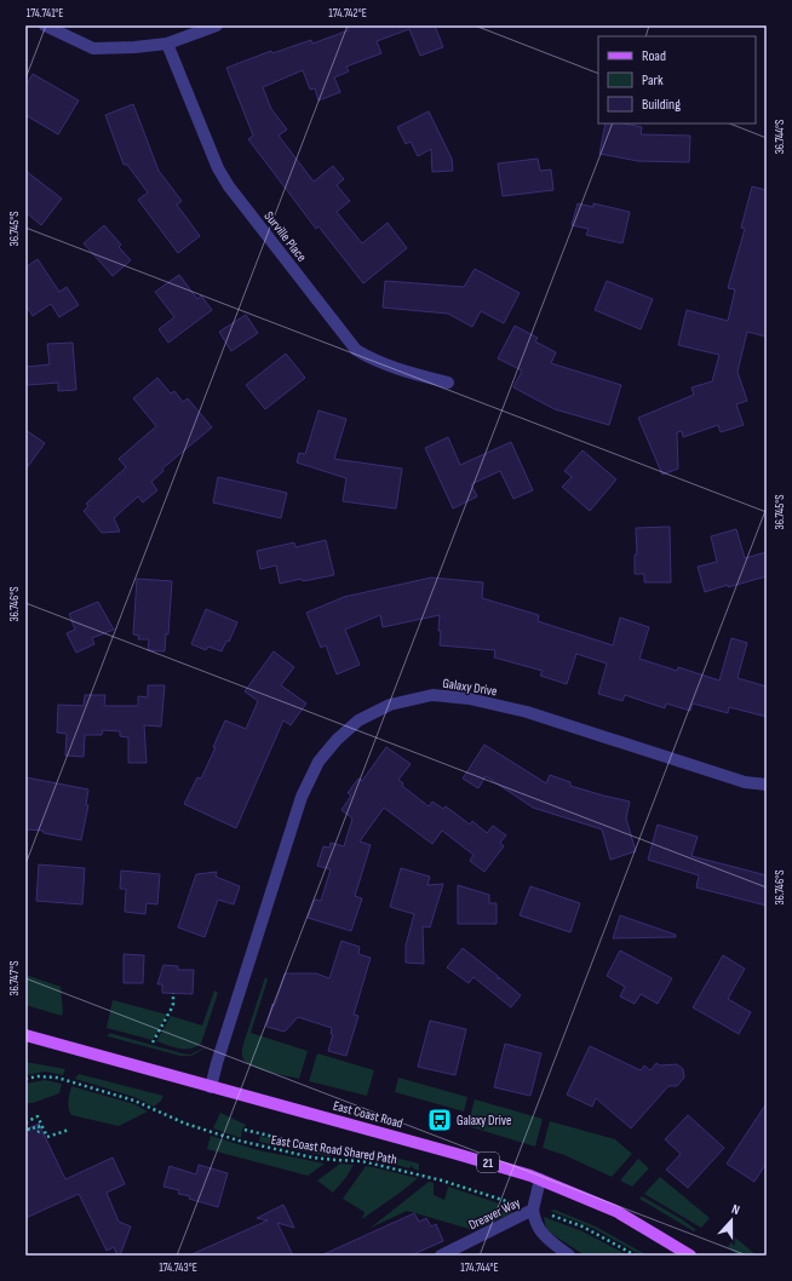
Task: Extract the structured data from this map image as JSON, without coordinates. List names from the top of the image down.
{
  "streets": {
    "main road": ["East Coast Road", "21"],
    "street": ["Surville Place", "Galaxy Drive", "Dreaver Way"],
    "path": ["East Coast Road Shared Path"]
  },
  "crossings": [
    ["Galaxy Drive", "East Coast Road"],
    ["East Coast Road", "Dreaver Way"],
    ["East Coast Road Shared Path", "Dreaver Way"]
  ],
  "places": {
    "bus stop": ["Galaxy Drive"]
  },
  "legend": ["Road", "Park", "Building"],
  "north": "top",
  "coordinates": [
    "174.741°E",
    "174.742°E",
    "36.744°S",
    "36.745°S",
    "36.746°S",
    "36.747°S",
    "174.743°E",
    "174.744°E"
  ]
}
